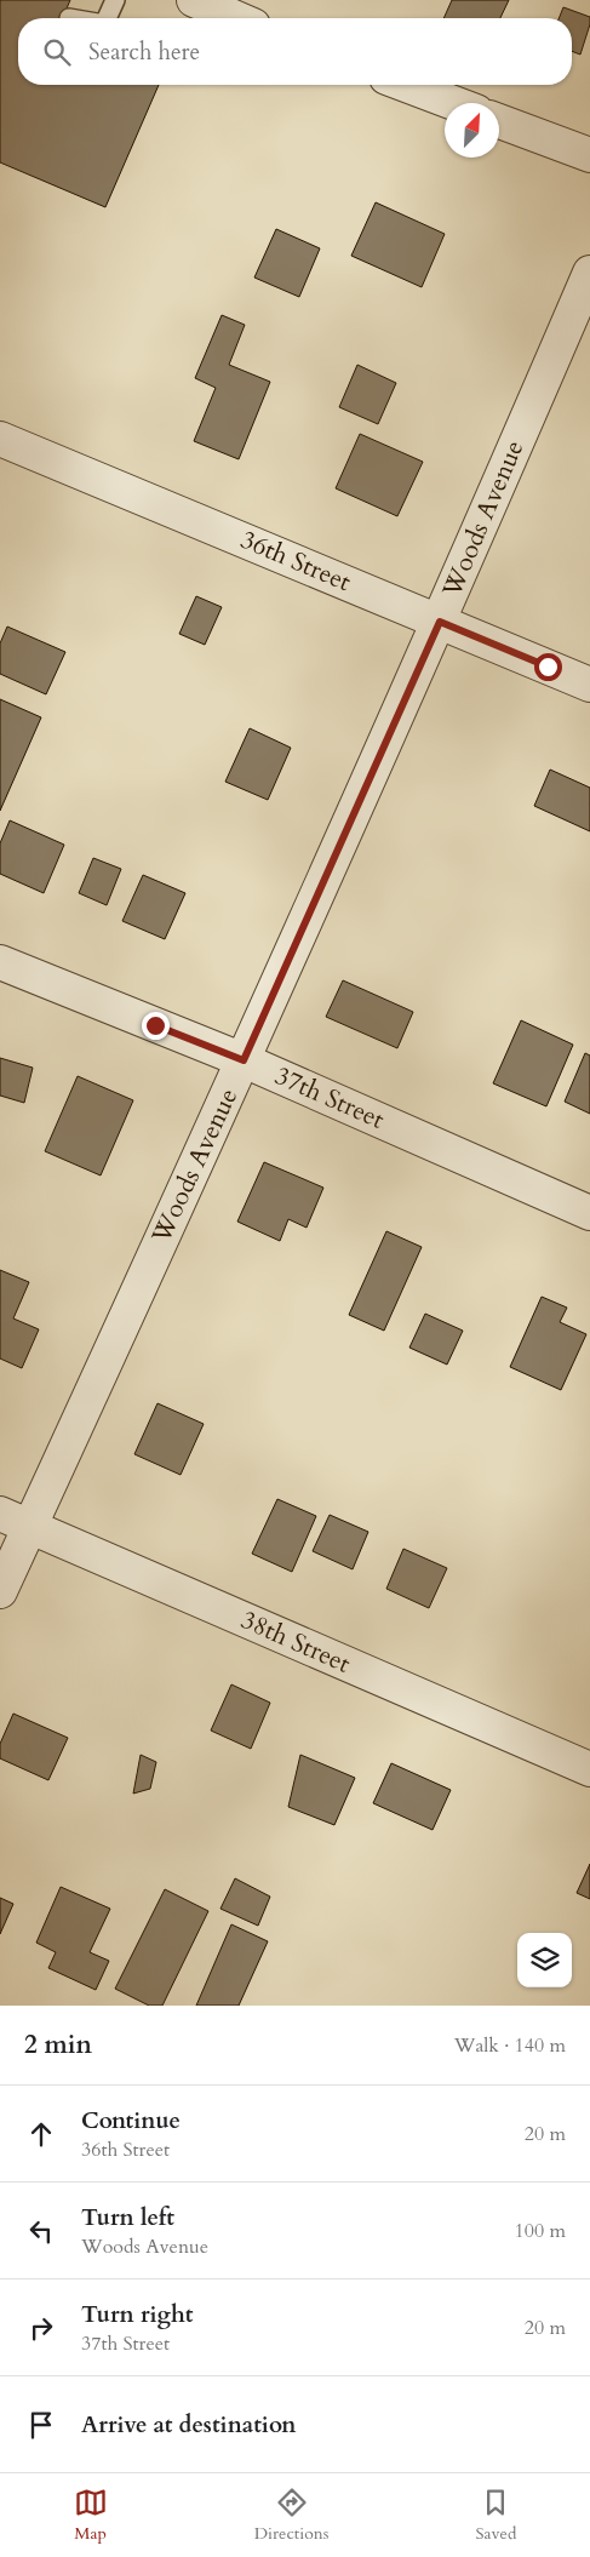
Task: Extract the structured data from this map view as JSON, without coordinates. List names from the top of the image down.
{
  "streets": {
    "street": [
      "Woods Avenue",
      "36th Street",
      "37th Street",
      "38th Street"
    ]
  },
  "crossings": [
    ["Woods Avenue", "36th Street"],
    ["Woods Avenue", "37th Street"],
    ["Woods Avenue", "38th Street"]
  ],
  "north": "top right",
  "page": {
    "search": "Search here",
    "heading": ["2 min", "Walk · 140 m"],
    "list": [
      ["Continue", "36th Street", "20 m"],
      ["Turn left", "Woods Avenue", "100 m"],
      ["Turn right", "37th Street", "20 m"],
      "Arrive at destination"
    ],
    "nav": ["Map", "Directions", "Saved"]
  }
}
